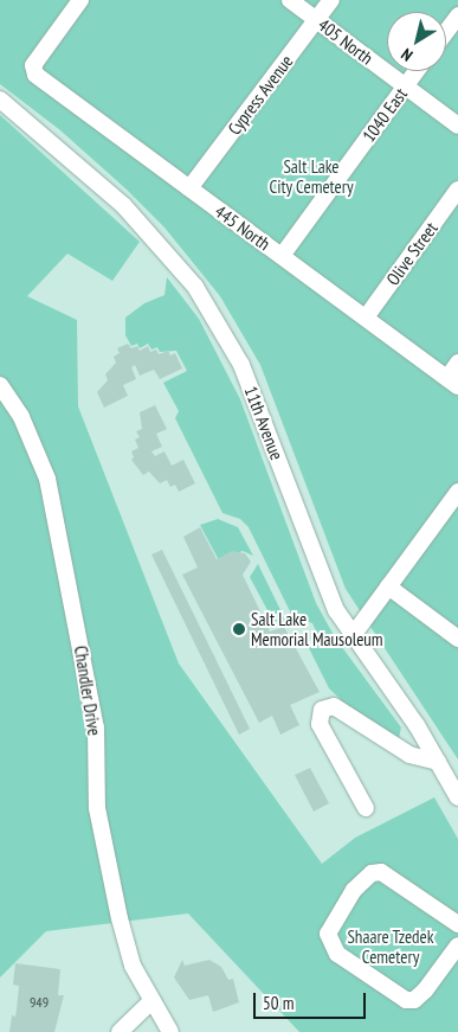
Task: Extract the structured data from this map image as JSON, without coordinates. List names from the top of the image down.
{
  "streets": {
    "street": [
      "405 North",
      "Cypress Avenue",
      "1040 East",
      "445 North",
      "Olive Street",
      "11th Avenue",
      "Chandler Drive"
    ]
  },
  "crossings": [
    ["405 North", "Cypress Avenue"],
    ["405 North", "1040 East"],
    ["Cypress Avenue", "445 North"],
    ["1040 East", "445 North"],
    ["445 North", "Olive Street"]
  ],
  "parks": ["Salt Lake City Cemetery", "Shaare Tzedek Cemetery"],
  "places": ["Salt Lake Memorial Mausoleum"],
  "house_numbers": ["949"],
  "scale_bar": "50 m",
  "north": "bottom left"
}
